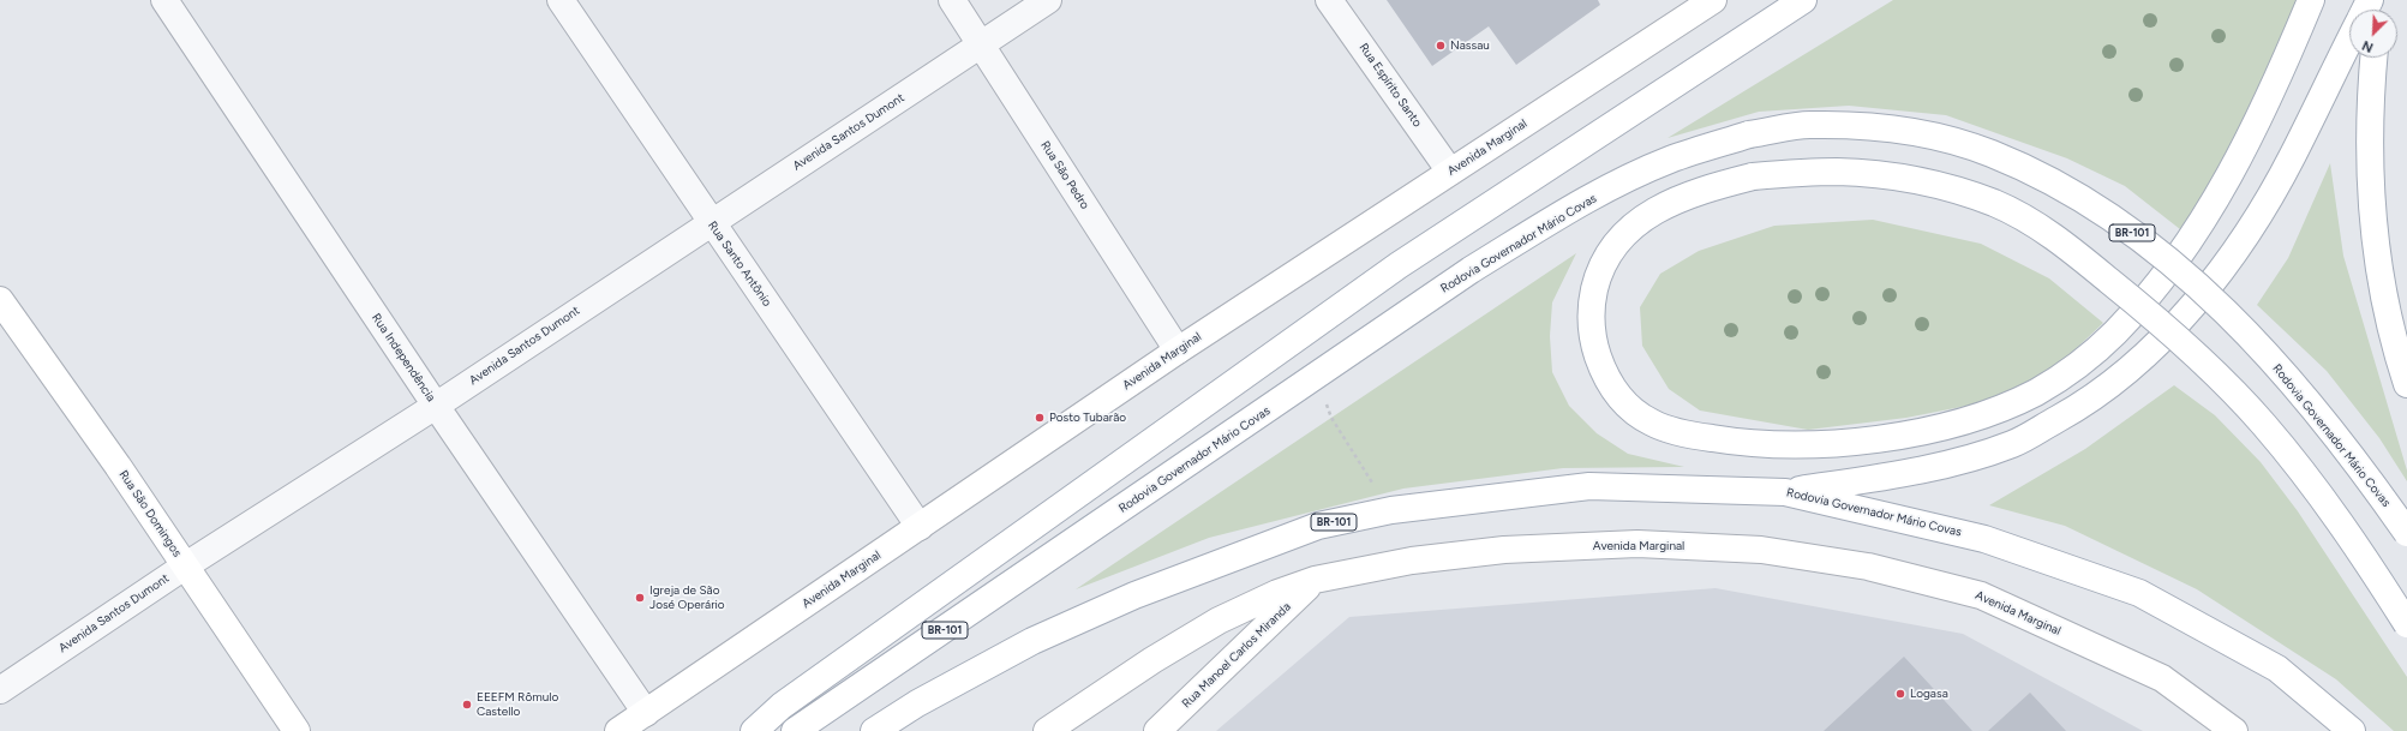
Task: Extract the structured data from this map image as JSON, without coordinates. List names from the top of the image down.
{
  "streets": {
    "main road": [
      "Avenida Marginal",
      "BR-101",
      "Rodovia Governador Mário Covas",
      "Rua São Domingos",
      "Rua Manoel Carlos Miranda"
    ],
    "street": [
      "Rua Espírito Santo",
      "Avenida Santos Dumont",
      "Rua São Pedro",
      "Rua Santo Antônio",
      "Rua Independência"
    ]
  },
  "crossings": [
    ["Rua Espírito Santo", "Avenida Marginal"],
    ["Avenida Santos Dumont", "Rua São Pedro"],
    ["Avenida Santos Dumont", "Rua Santo Antônio"],
    ["Avenida Santos Dumont", "Rua Independência"],
    ["Avenida Santos Dumont", "Rua São Domingos"],
    ["Avenida Marginal", "Rua São Pedro"],
    ["Avenida Marginal", "Rua Santo Antônio"],
    ["Avenida Marginal", "Rua Independência"],
    ["Avenida Marginal", "Rua Manoel Carlos Miranda"]
  ],
  "places": [
    "Nassau",
    "Posto Tubarão",
    "Igreja de São José Operário",
    "Logasa",
    "EEEFM Rômulo Castello"
  ],
  "north": "bottom left"
}
